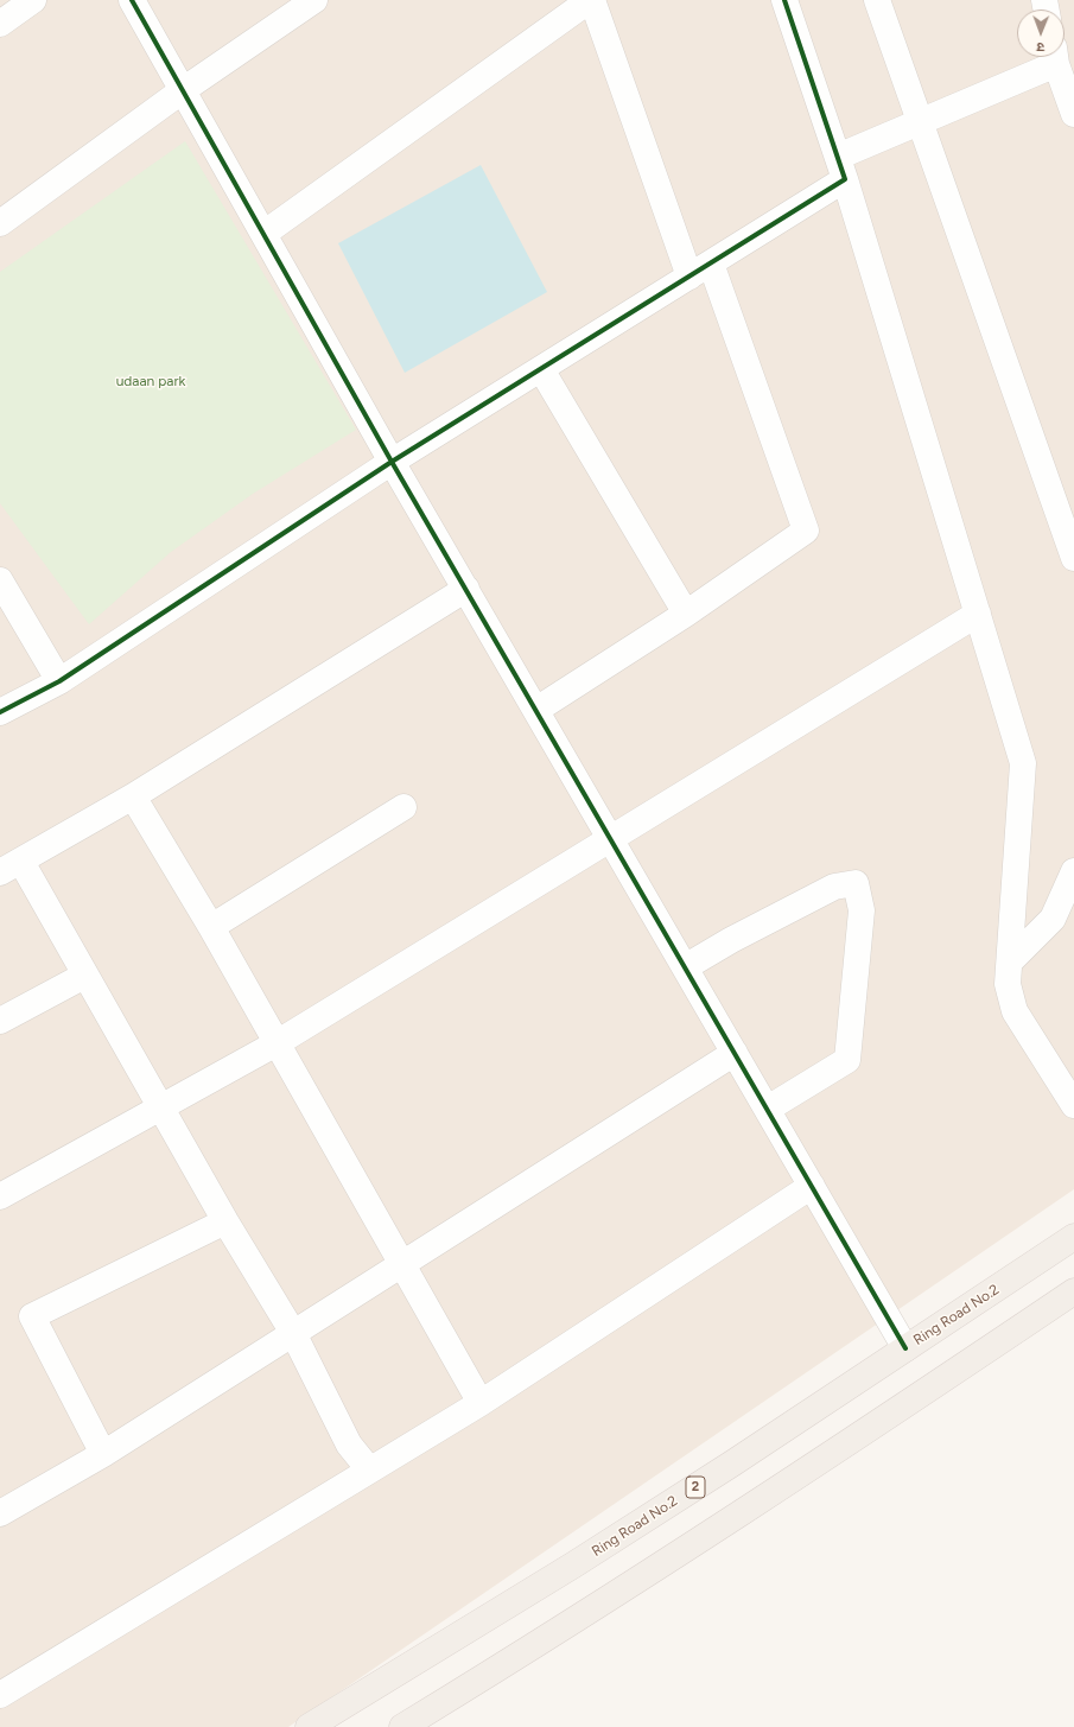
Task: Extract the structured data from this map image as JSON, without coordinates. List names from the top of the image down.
{
  "streets": {
    "main road": ["Ring Road No.2", "2"]
  },
  "parks": ["udaan park"],
  "north": "bottom"
}
